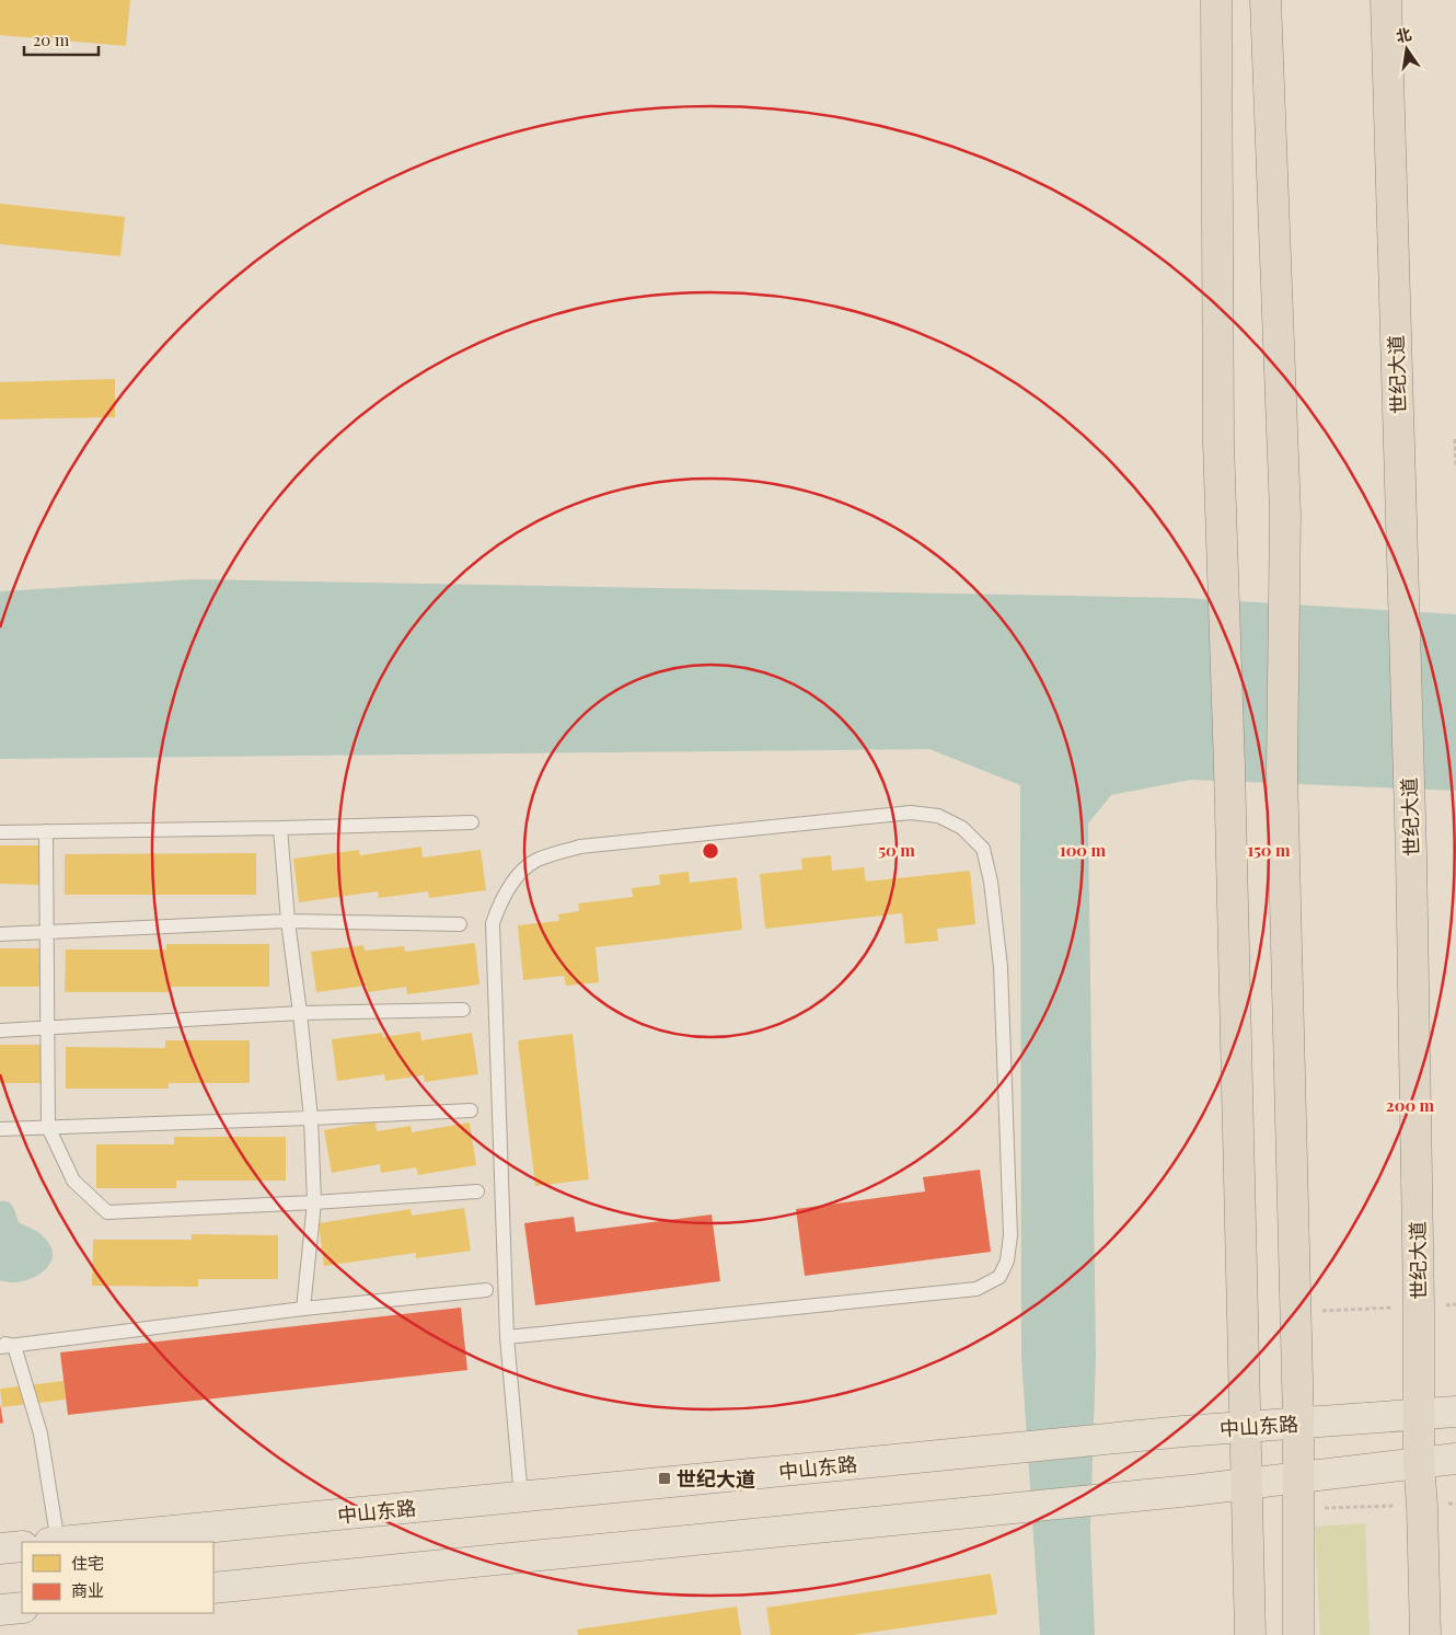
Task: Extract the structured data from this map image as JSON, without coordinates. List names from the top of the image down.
{
  "streets": {
    "highway": ["世纪大道"],
    "main road": ["中山东路"]
  },
  "crossings": [
    ["世纪大道", "中山东路"]
  ],
  "places": {
    "transit": ["世纪大道"]
  },
  "legend": ["住宅", "商业"],
  "scale_bar": "20 m",
  "north": "top",
  "rings": [
    "50 m",
    "100 m",
    "150 m",
    "200 m"
  ]
}
